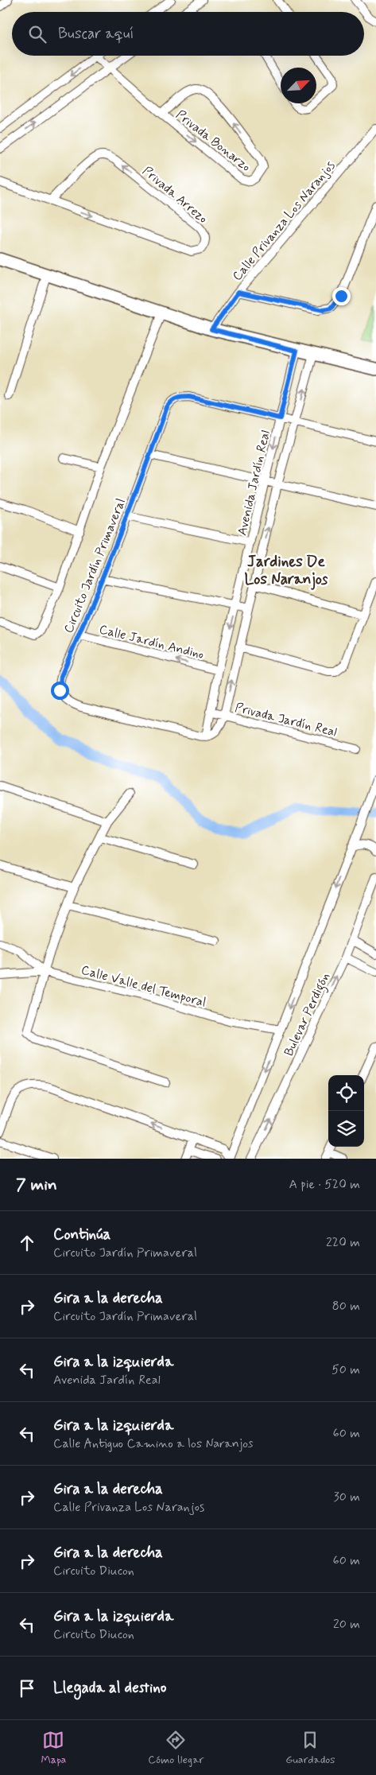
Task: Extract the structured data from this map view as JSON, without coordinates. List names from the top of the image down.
{
  "streets": {
    "street": [
      "Privada Bonarzo",
      "Privada Arrezo",
      "Calle Privanza Los Naranjos",
      "Avenida Jardín Real",
      "Circuito Jardín Primaveral",
      "Calle Jardín Andino",
      "Privada Jardín Real",
      "Calle Valle del Temporal",
      "Bulevar Perdigón"
    ]
  },
  "crossings": [
    ["Avenida Jardín Real", "Circuito Jardín Primaveral"],
    ["Avenida Jardín Real", "Calle Jardín Andino"],
    ["Avenida Jardín Real", "Privada Jardín Real"],
    ["Circuito Jardín Primaveral", "Calle Jardín Andino"]
  ],
  "districts": ["Jardines De Los Naranjos"],
  "north": "top right",
  "page": {
    "search": "Buscar aquí",
    "heading": ["7 min", "A pie · 520 m"],
    "list": [
      ["Continúa", "Circuito Jardín Primaveral", "220 m"],
      ["Gira a la derecha", "Circuito Jardín Primaveral", "80 m"],
      ["Gira a la izquierda", "Avenida Jardín Real", "50 m"],
      ["Gira a la izquierda", "Calle Antiguo Camino a los Naranjos", "60 m"],
      ["Gira a la derecha", "Calle Privanza Los Naranjos", "30 m"],
      ["Gira a la derecha", "Circuito Diucon", "60 m"],
      ["Gira a la izquierda", "Circuito Diucon", "20 m"],
      "Llegada al destino"
    ],
    "nav": ["Mapa", "Cómo llegar", "Guardados"]
  }
}
